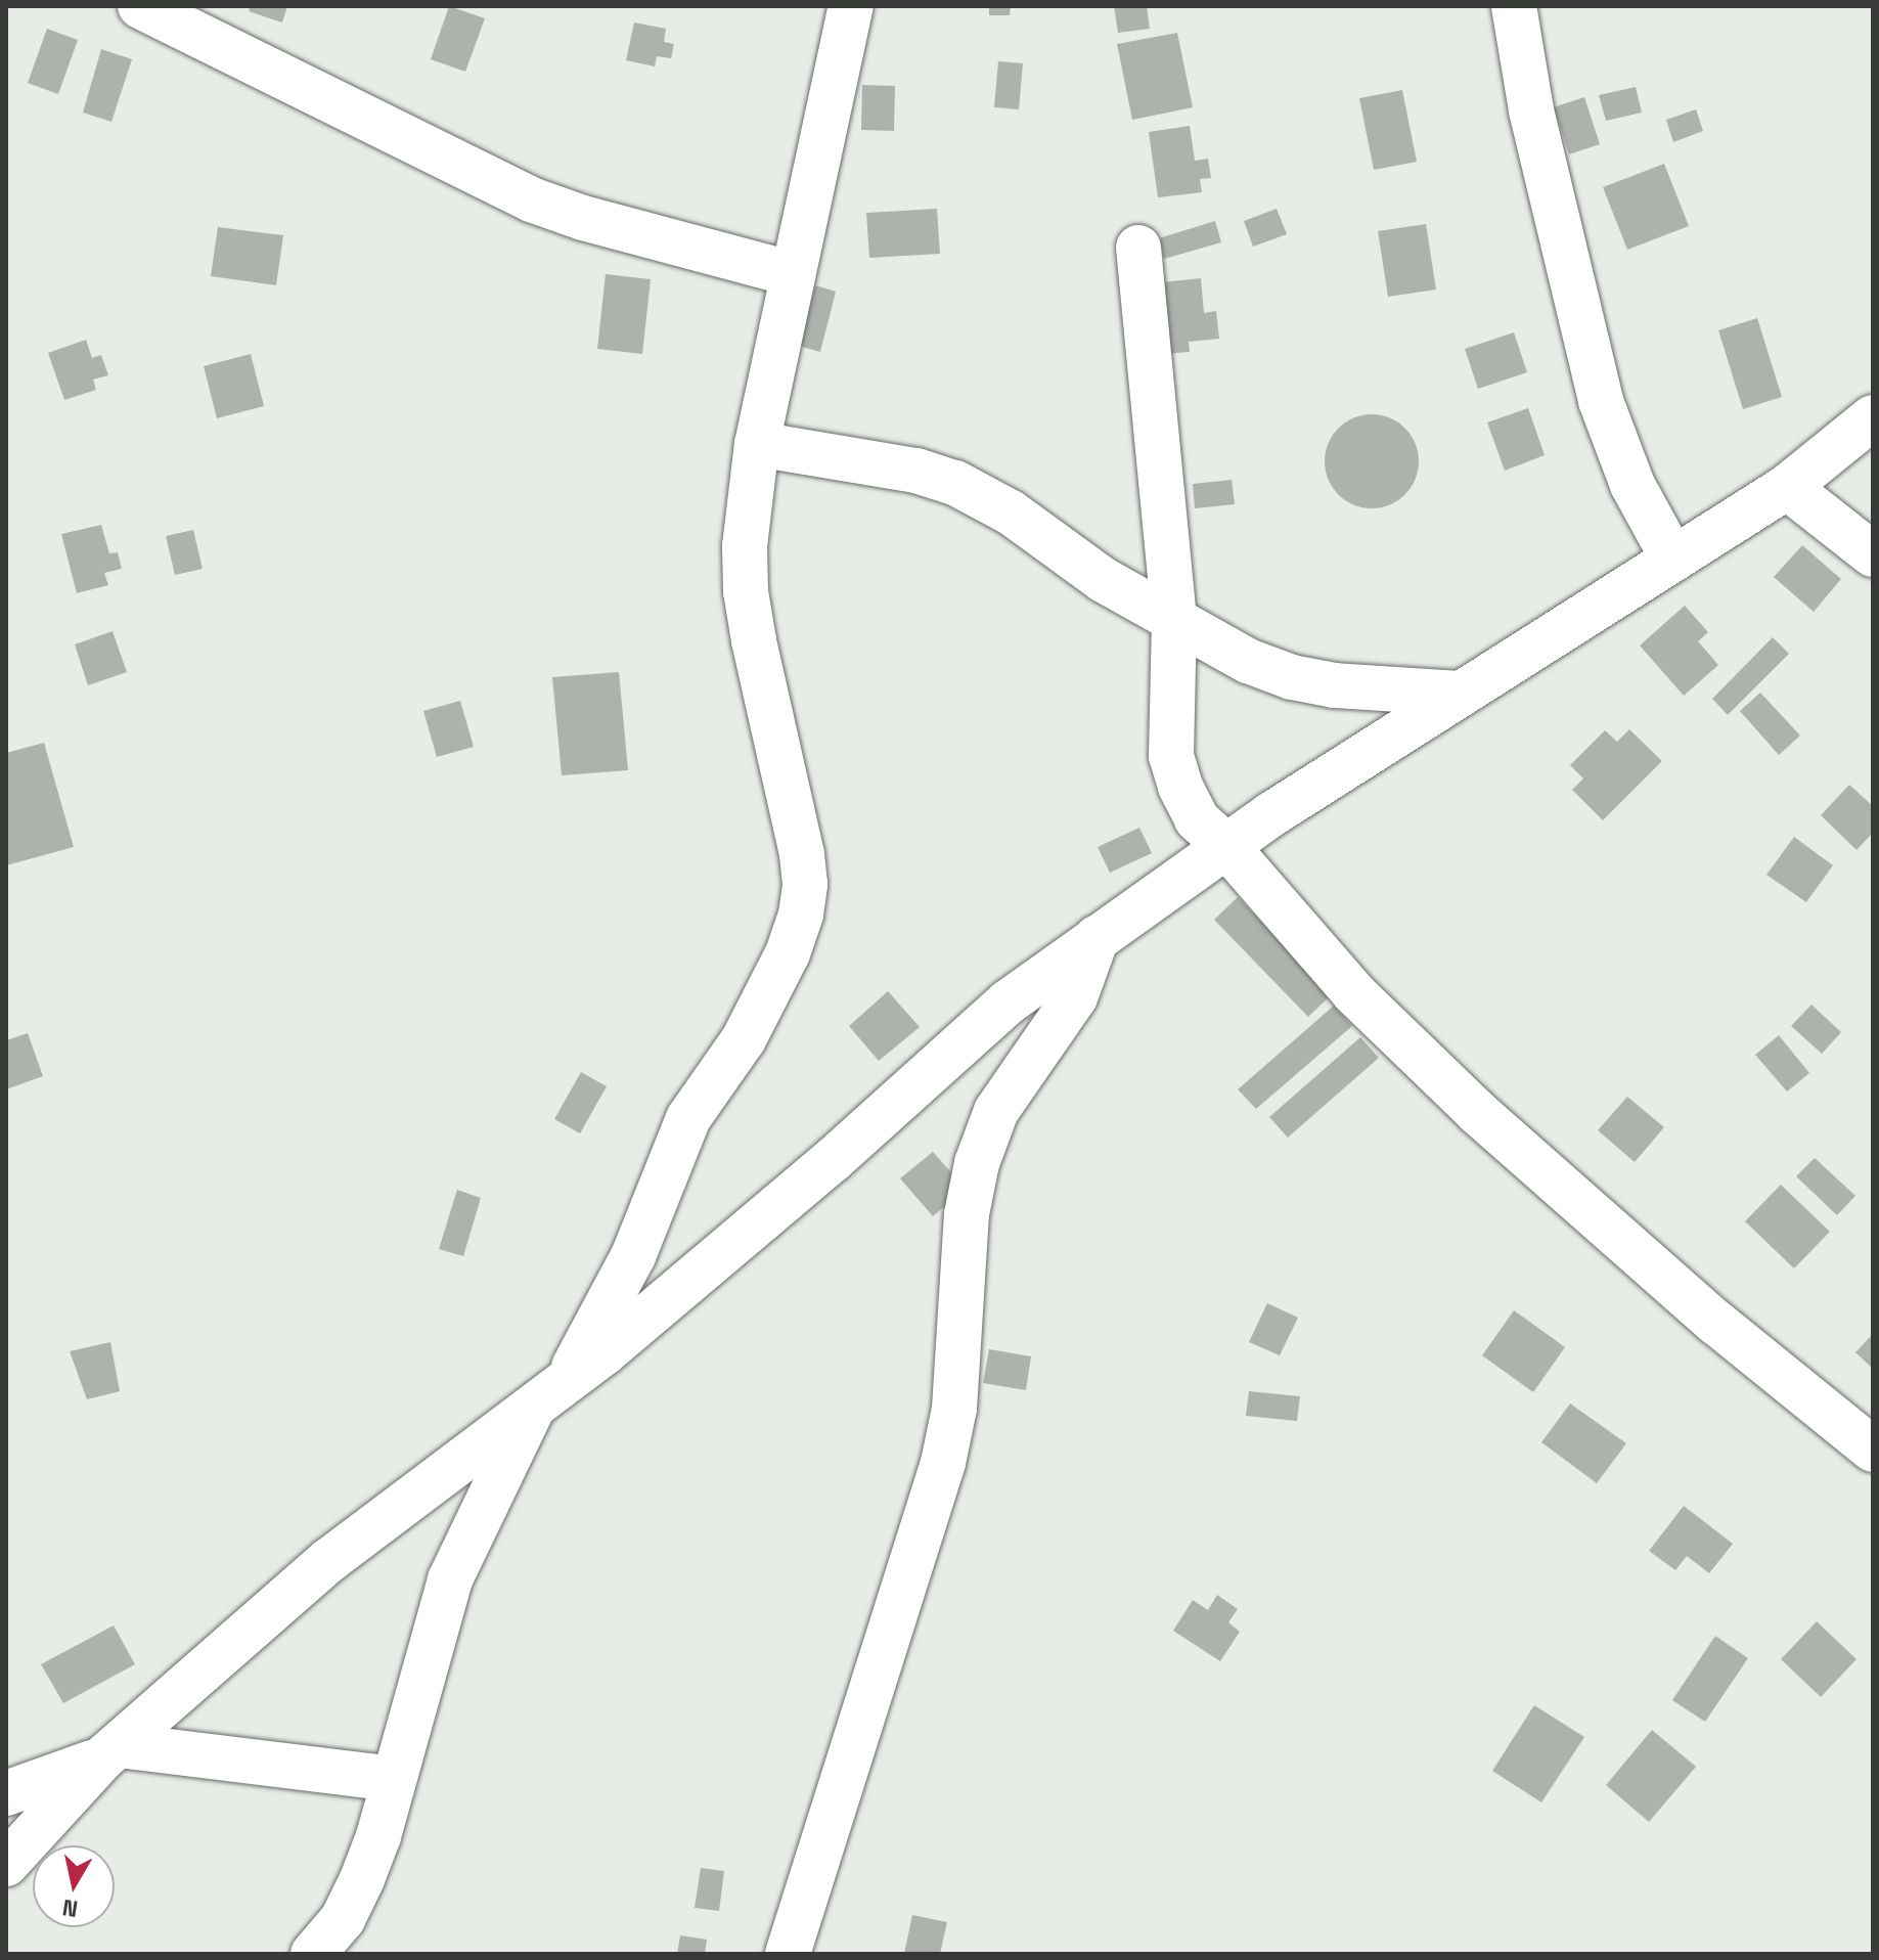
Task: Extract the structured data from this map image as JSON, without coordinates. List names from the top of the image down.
{
  "north": "bottom"
}
